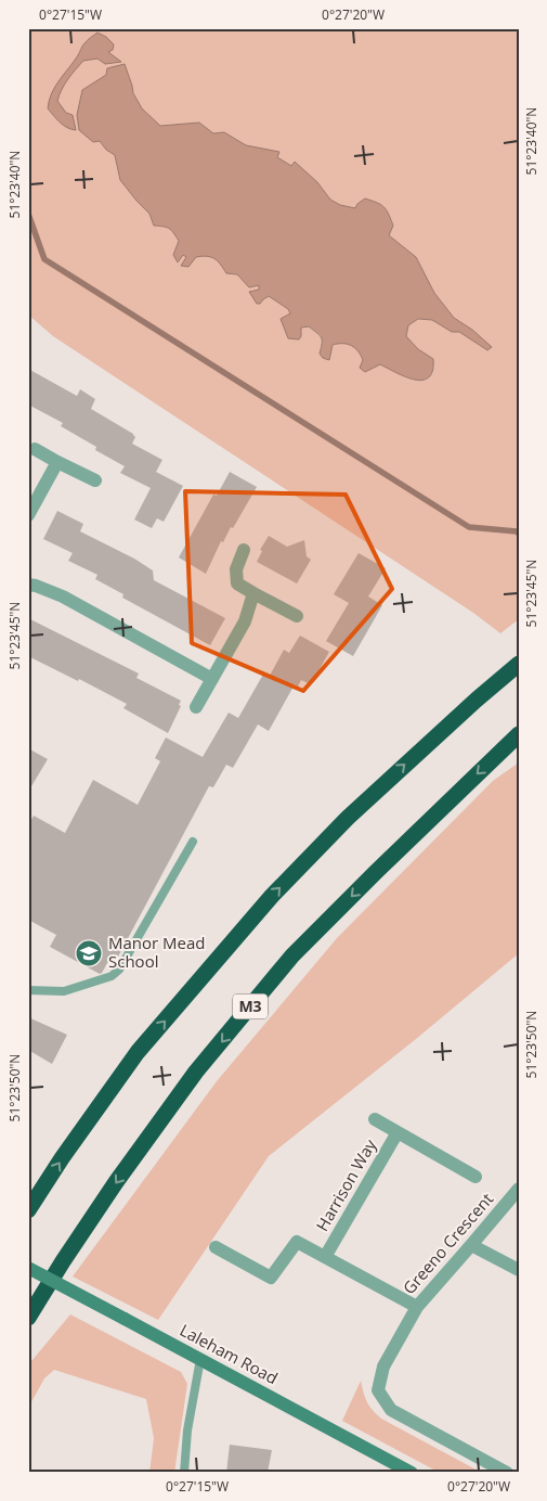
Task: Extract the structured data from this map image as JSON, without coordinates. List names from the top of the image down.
{
  "streets": {
    "highway": ["M3"],
    "main road": ["Laleham Road"],
    "street": ["Harrison Way", "Greeno Crescent"]
  },
  "crossings": [
    ["Harrison Way", "Greeno Crescent"]
  ],
  "places": {
    "school or university": ["Manor Mead School"]
  },
  "coordinates": [
    "0°27'15\"W",
    "0°27'20\"W",
    "51°23'40\"N",
    "51°23'45\"N",
    "51°23'50\"N"
  ]
}
